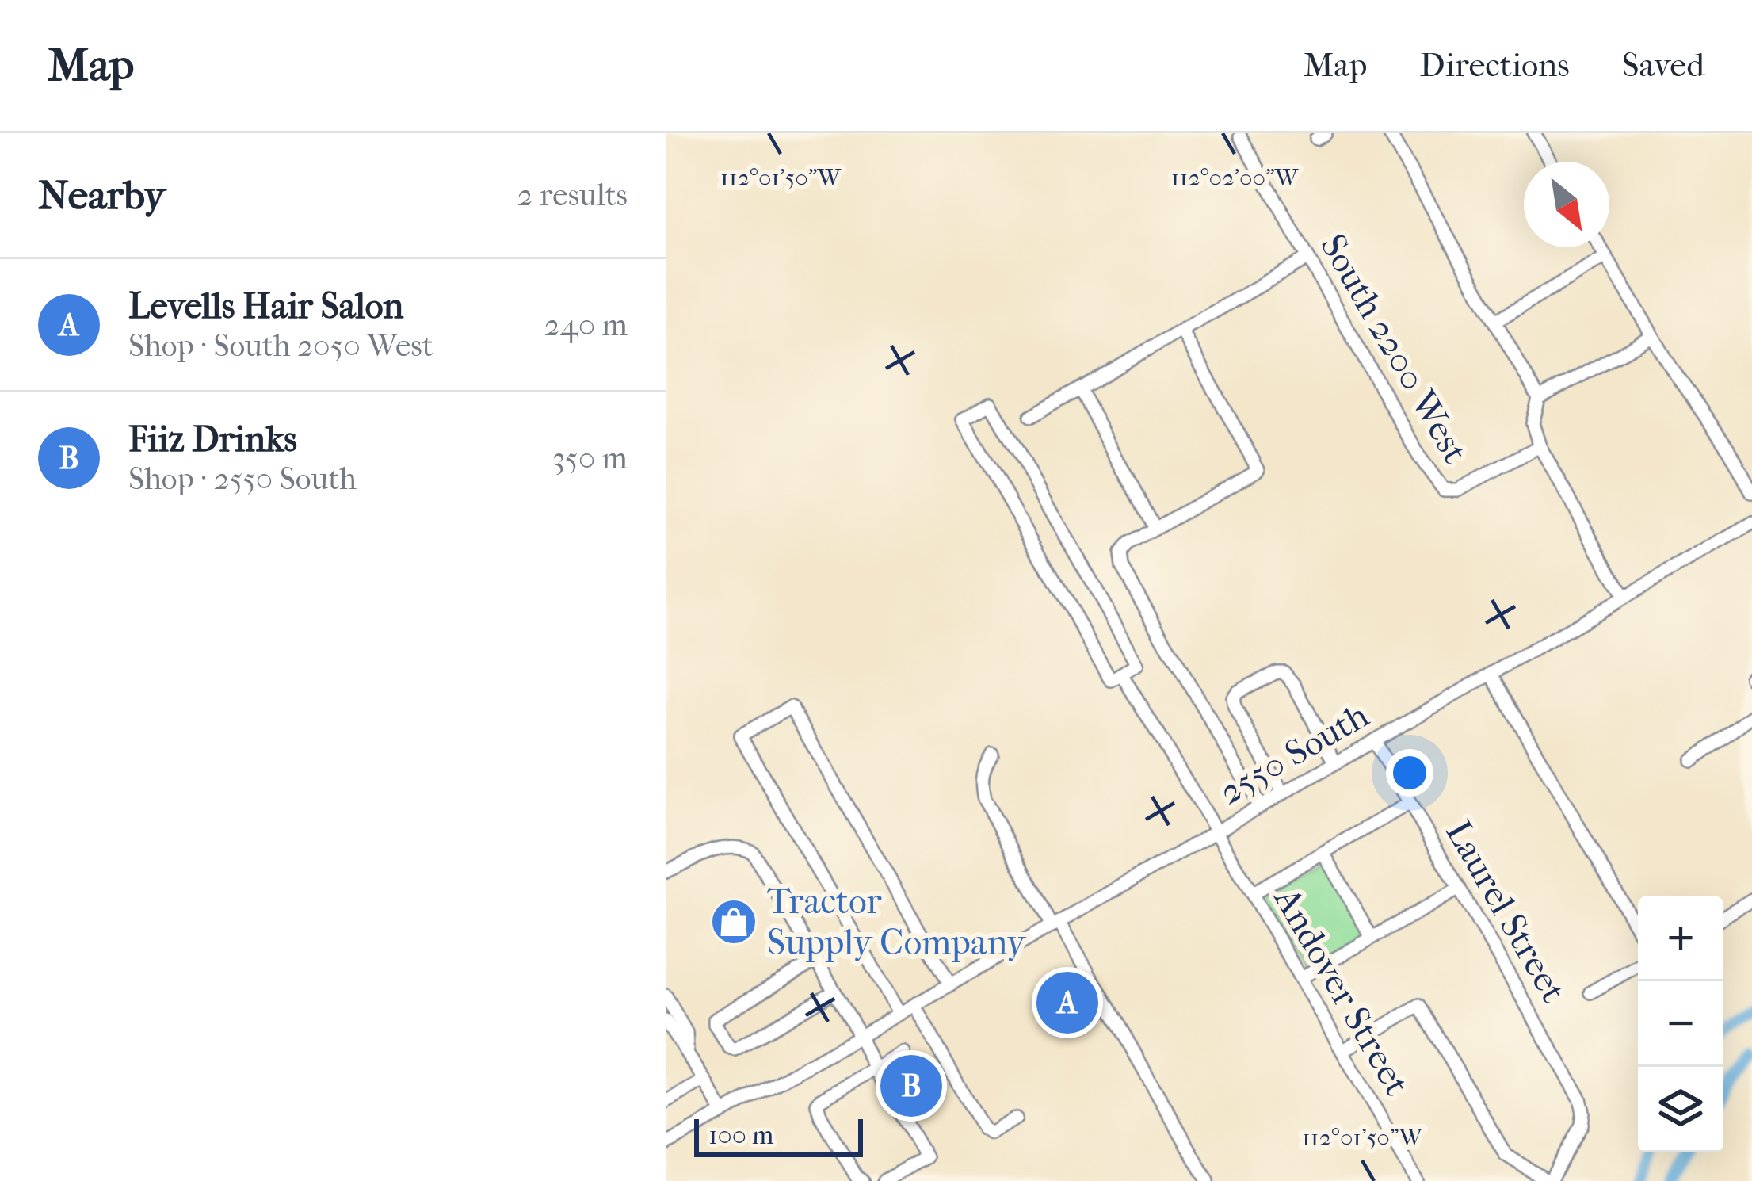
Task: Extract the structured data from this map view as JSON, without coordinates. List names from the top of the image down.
{
  "streets": {
    "street": [
      "South 2200 West",
      "2550 South",
      "Laurel Street",
      "Andover Street"
    ]
  },
  "crossings": [
    ["2550 South", "Laurel Street"],
    ["2550 South", "Andover Street"]
  ],
  "places": {
    "shop": ["Tractor Supply Company"]
  },
  "scale_bar": "100 m",
  "north": "bottom right",
  "page": {
    "header": "Map",
    "nav": ["Map", "Directions", "Saved"],
    "heading": ["Nearby", "2 results"],
    "list": [
      {
        "mark": "A",
        "name": "Levells Hair Salon",
        "note": "Shop · South 2050 West",
        "value": "240 m"
      },
      {
        "mark": "B",
        "name": "Fiiz Drinks",
        "note": "Shop · 2550 South",
        "value": "350 m"
      }
    ],
    "map_buttons": ["+", "−"],
    "pins": ["A", "B"],
    "scale": "100 m"
  },
  "coordinates": ["112°01'50\"W", "112°02'00\"W"]
}
